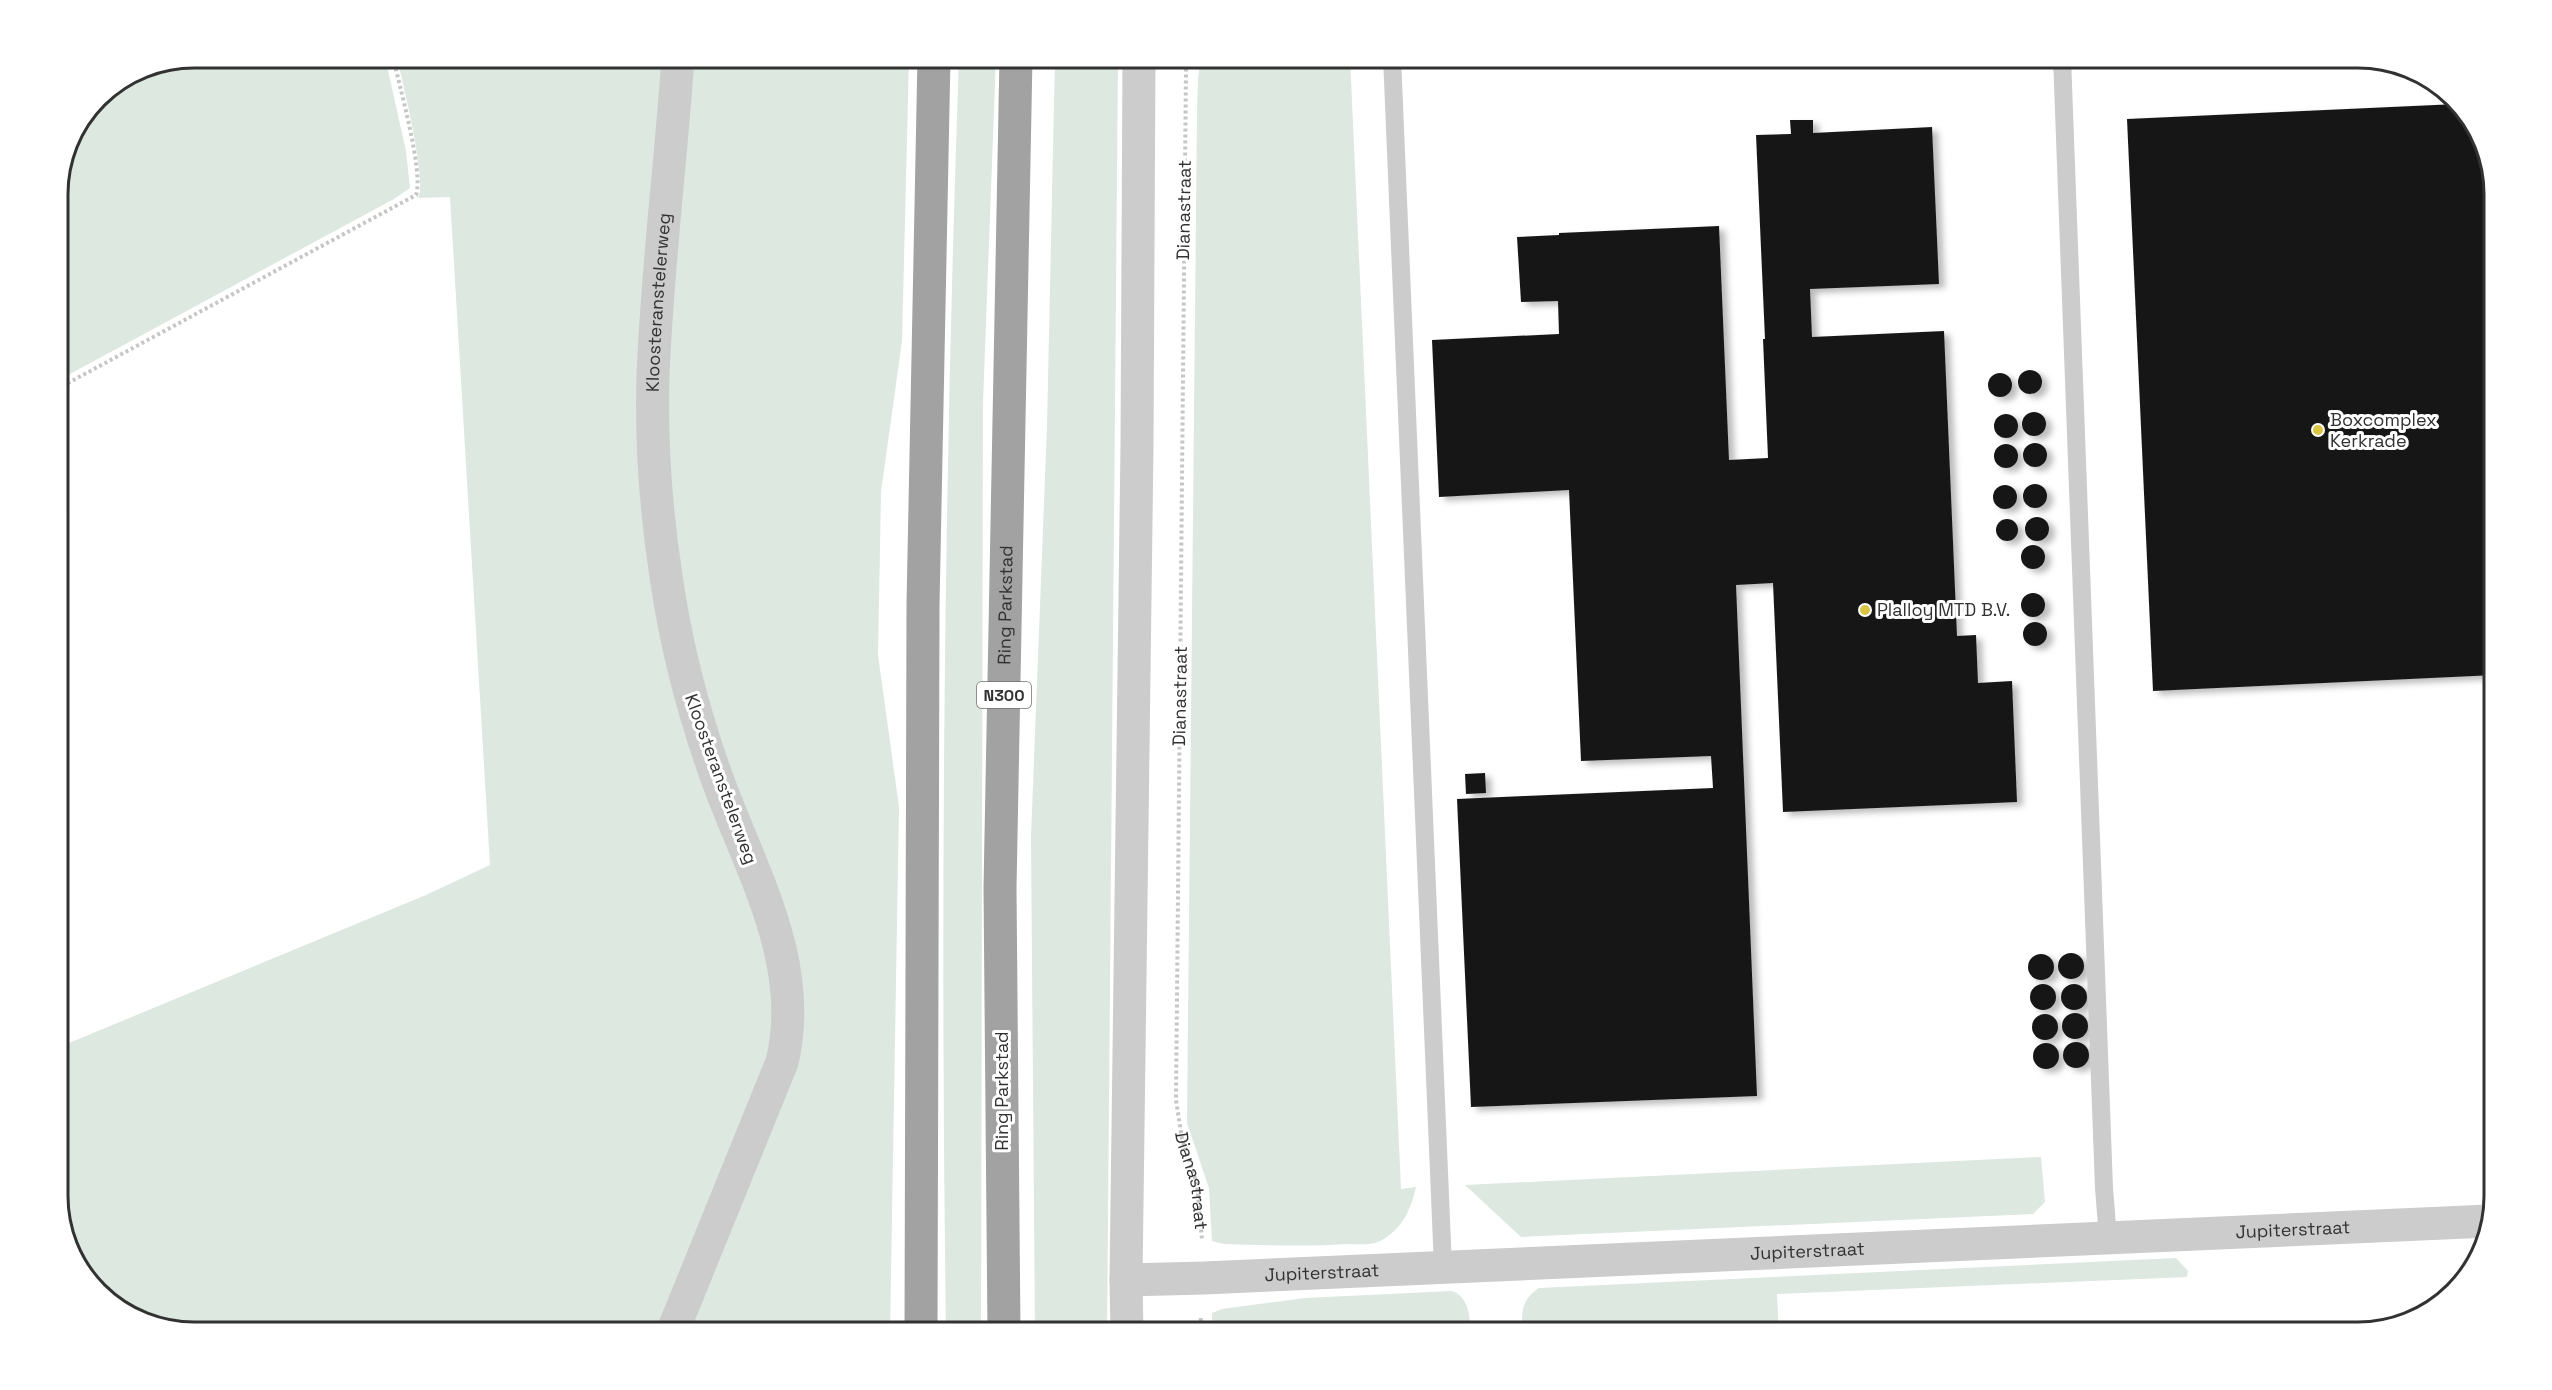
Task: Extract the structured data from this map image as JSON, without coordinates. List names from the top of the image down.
{
  "streets": {
    "highway": ["Ring Parkstad", "N300"],
    "street": ["Kloosteranstelerweg", "Jupiterstraat"],
    "path": ["Dianastraat"]
  },
  "crossings": [
    ["Dianastraat", "Jupiterstraat"]
  ],
  "places": ["Boxcomplex Kerkrade", "Plalloy MTD B.V."]
}
